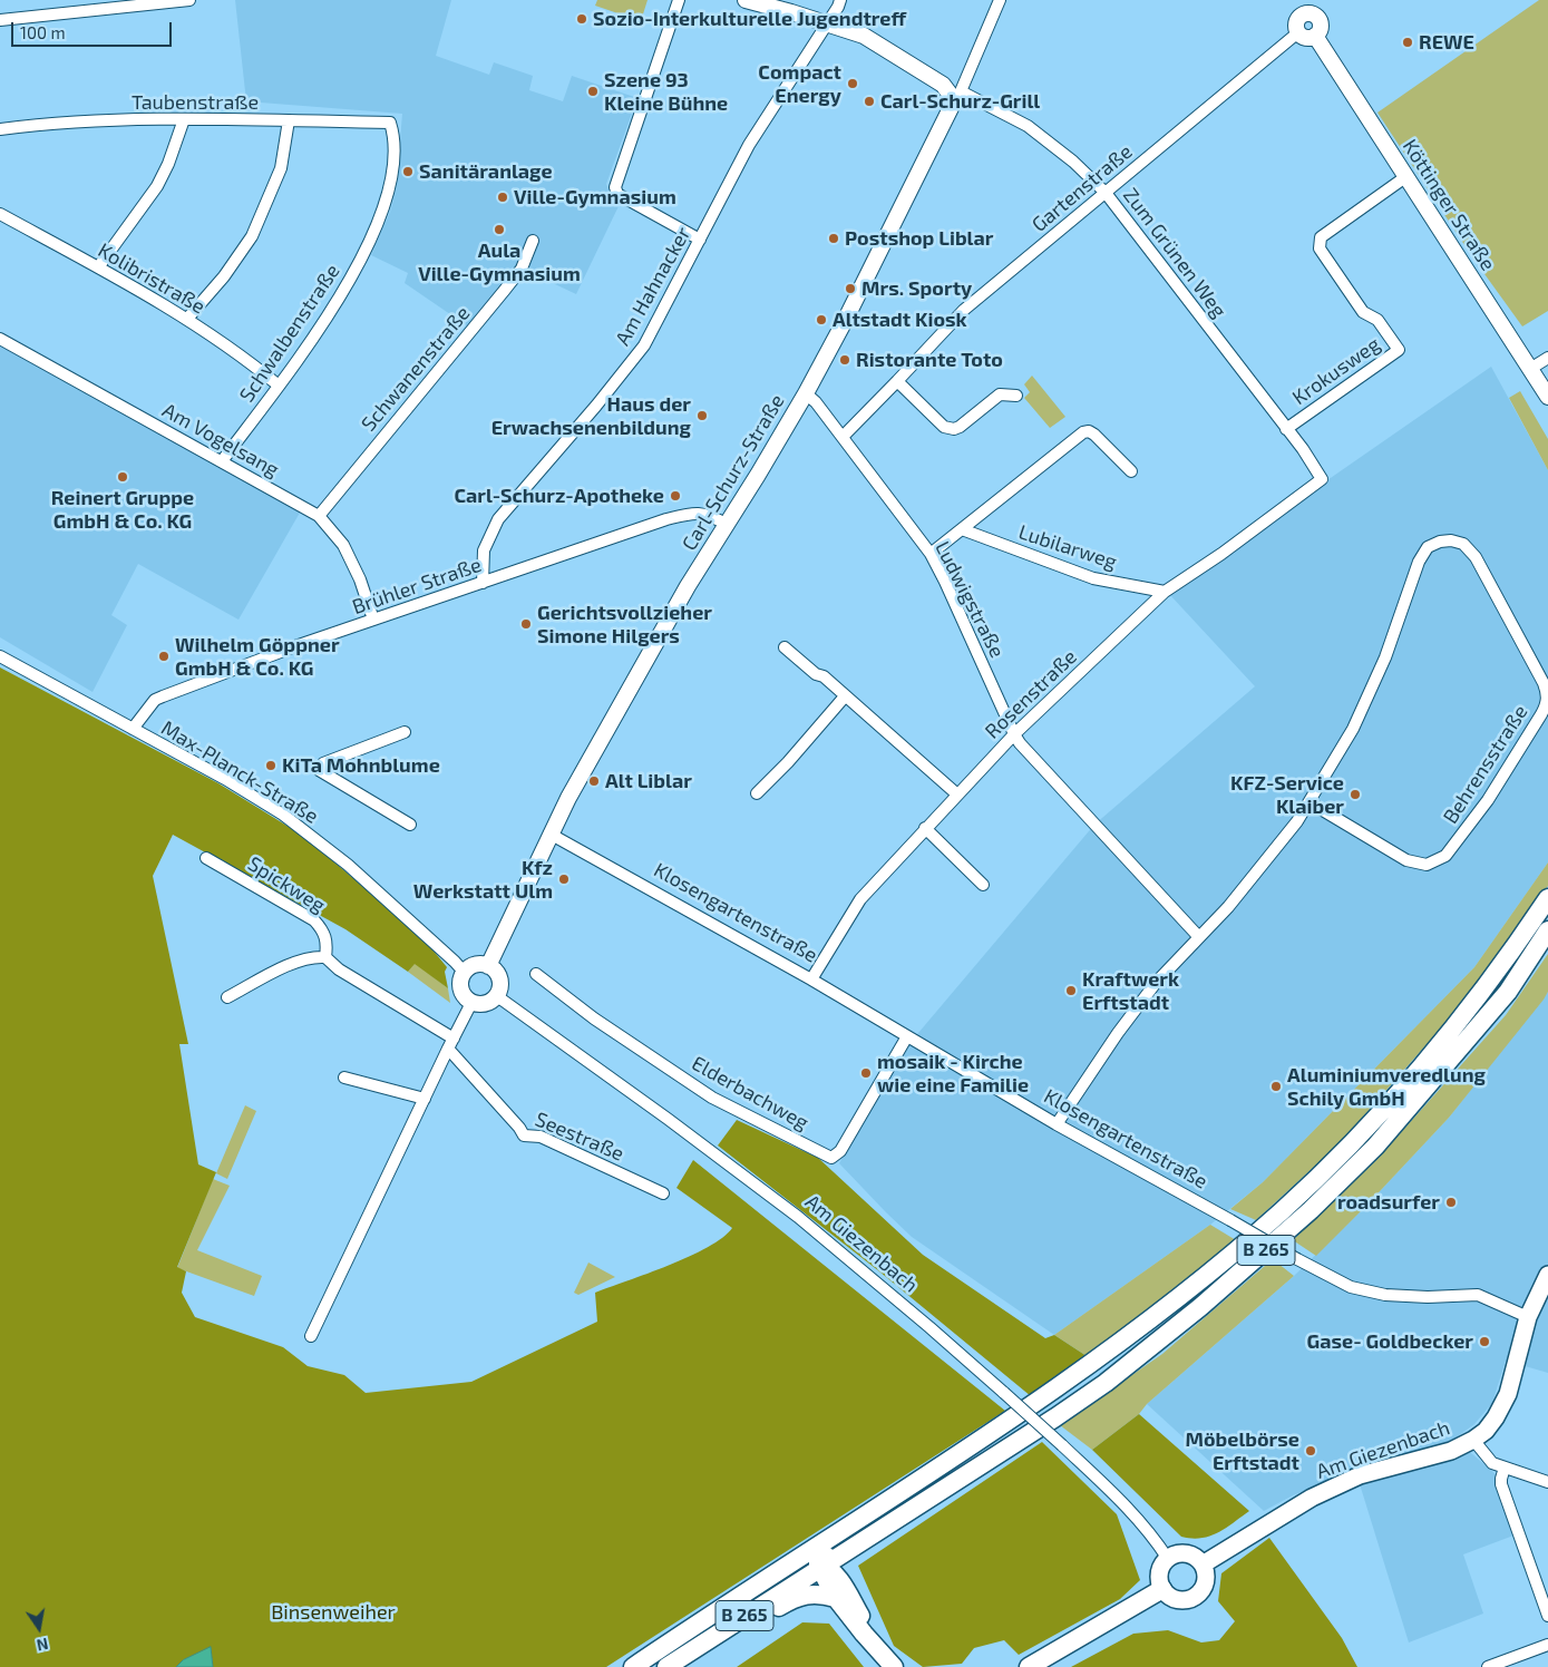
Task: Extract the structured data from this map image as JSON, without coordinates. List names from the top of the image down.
{
  "streets": {
    "main road": ["Am Giezenbach", "B 265"],
    "street": [
      "Taubenstraße",
      "Gartenstraße",
      "Köttinger Straße",
      "Zum Grünen Weg",
      "Kolibristraße",
      "Am Hahnacker",
      "Schwalbenstraße",
      "Schwanenstraße",
      "Krokusweg",
      "Am Vogelsang",
      "Carl-Schurz-Straße",
      "Lubilarweg",
      "Brühler Straße",
      "Ludwigstraße",
      "Rosenstraße",
      "Behrensstraße",
      "Max-Planck-Straße",
      "Spickweg",
      "Klosengartenstraße",
      "Elderbachweg",
      "Seestraße"
    ]
  },
  "crossings": [
    ["Taubenstraße", "Schwalbenstraße"],
    ["Gartenstraße", "Zum Grünen Weg"],
    ["Gartenstraße", "Ludwigstraße"],
    ["Köttinger Straße", "Krokusweg"],
    ["Zum Grünen Weg", "Krokusweg"],
    ["Zum Grünen Weg", "Carl-Schurz-Straße"],
    ["Zum Grünen Weg", "Rosenstraße"],
    ["Kolibristraße", "Schwalbenstraße"],
    ["Am Hahnacker", "Brühler Straße"],
    ["Schwalbenstraße", "Am Vogelsang"],
    ["Schwanenstraße", "Am Vogelsang"],
    ["Am Vogelsang", "Brühler Straße"],
    ["Carl-Schurz-Straße", "Brühler Straße"],
    ["Carl-Schurz-Straße", "Ludwigstraße"],
    ["Carl-Schurz-Straße", "Max-Planck-Straße"],
    ["Carl-Schurz-Straße", "Klosengartenstraße"],
    ["Carl-Schurz-Straße", "Am Giezenbach"],
    ["Lubilarweg", "Rosenstraße"],
    ["Brühler Straße", "Max-Planck-Straße"],
    ["Ludwigstraße", "Rosenstraße"],
    ["Ludwigstraße", "Behrensstraße"],
    ["Rosenstraße", "Klosengartenstraße"],
    ["Behrensstraße", "Klosengartenstraße"],
    ["Max-Planck-Straße", "Am Giezenbach"],
    ["Klosengartenstraße", "Elderbachweg"]
  ],
  "parks": ["Binsenweiher"],
  "places": [
    "Sozio-Interkulturelle Jugendtreff",
    "REWE",
    "Compact Energy",
    "Szene 93 Kleine Bühne",
    "Carl-Schurz-Grill",
    "Sanitäranlage",
    "Ville-Gymnasium",
    "Aula Ville-Gymnasium",
    "Postshop Liblar",
    "Mrs. Sporty",
    "Altstadt Kiosk",
    "Ristorante Toto",
    "Haus der Erwachsenenbildung",
    "Reinert Gruppe GmbH & Co. KG",
    "Carl-Schurz-Apotheke",
    "Gerichtsvollzieher Simone Hilgers",
    "Wilhelm Göppner GmbH & Co. KG",
    "KiTa Mohnblume",
    "Alt Liblar",
    "KFZ-Service Klaiber",
    "Kfz Werkstatt Ulm",
    "Kraftwerk Erftstadt",
    "mosaik - Kirche wie eine Familie",
    "Aluminiumveredlung Schily GmbH",
    "roadsurfer",
    "Gase- Goldbecker",
    "Möbelbörse Erftstadt"
  ],
  "scale_bar": "100 m",
  "north": "bottom"
}
